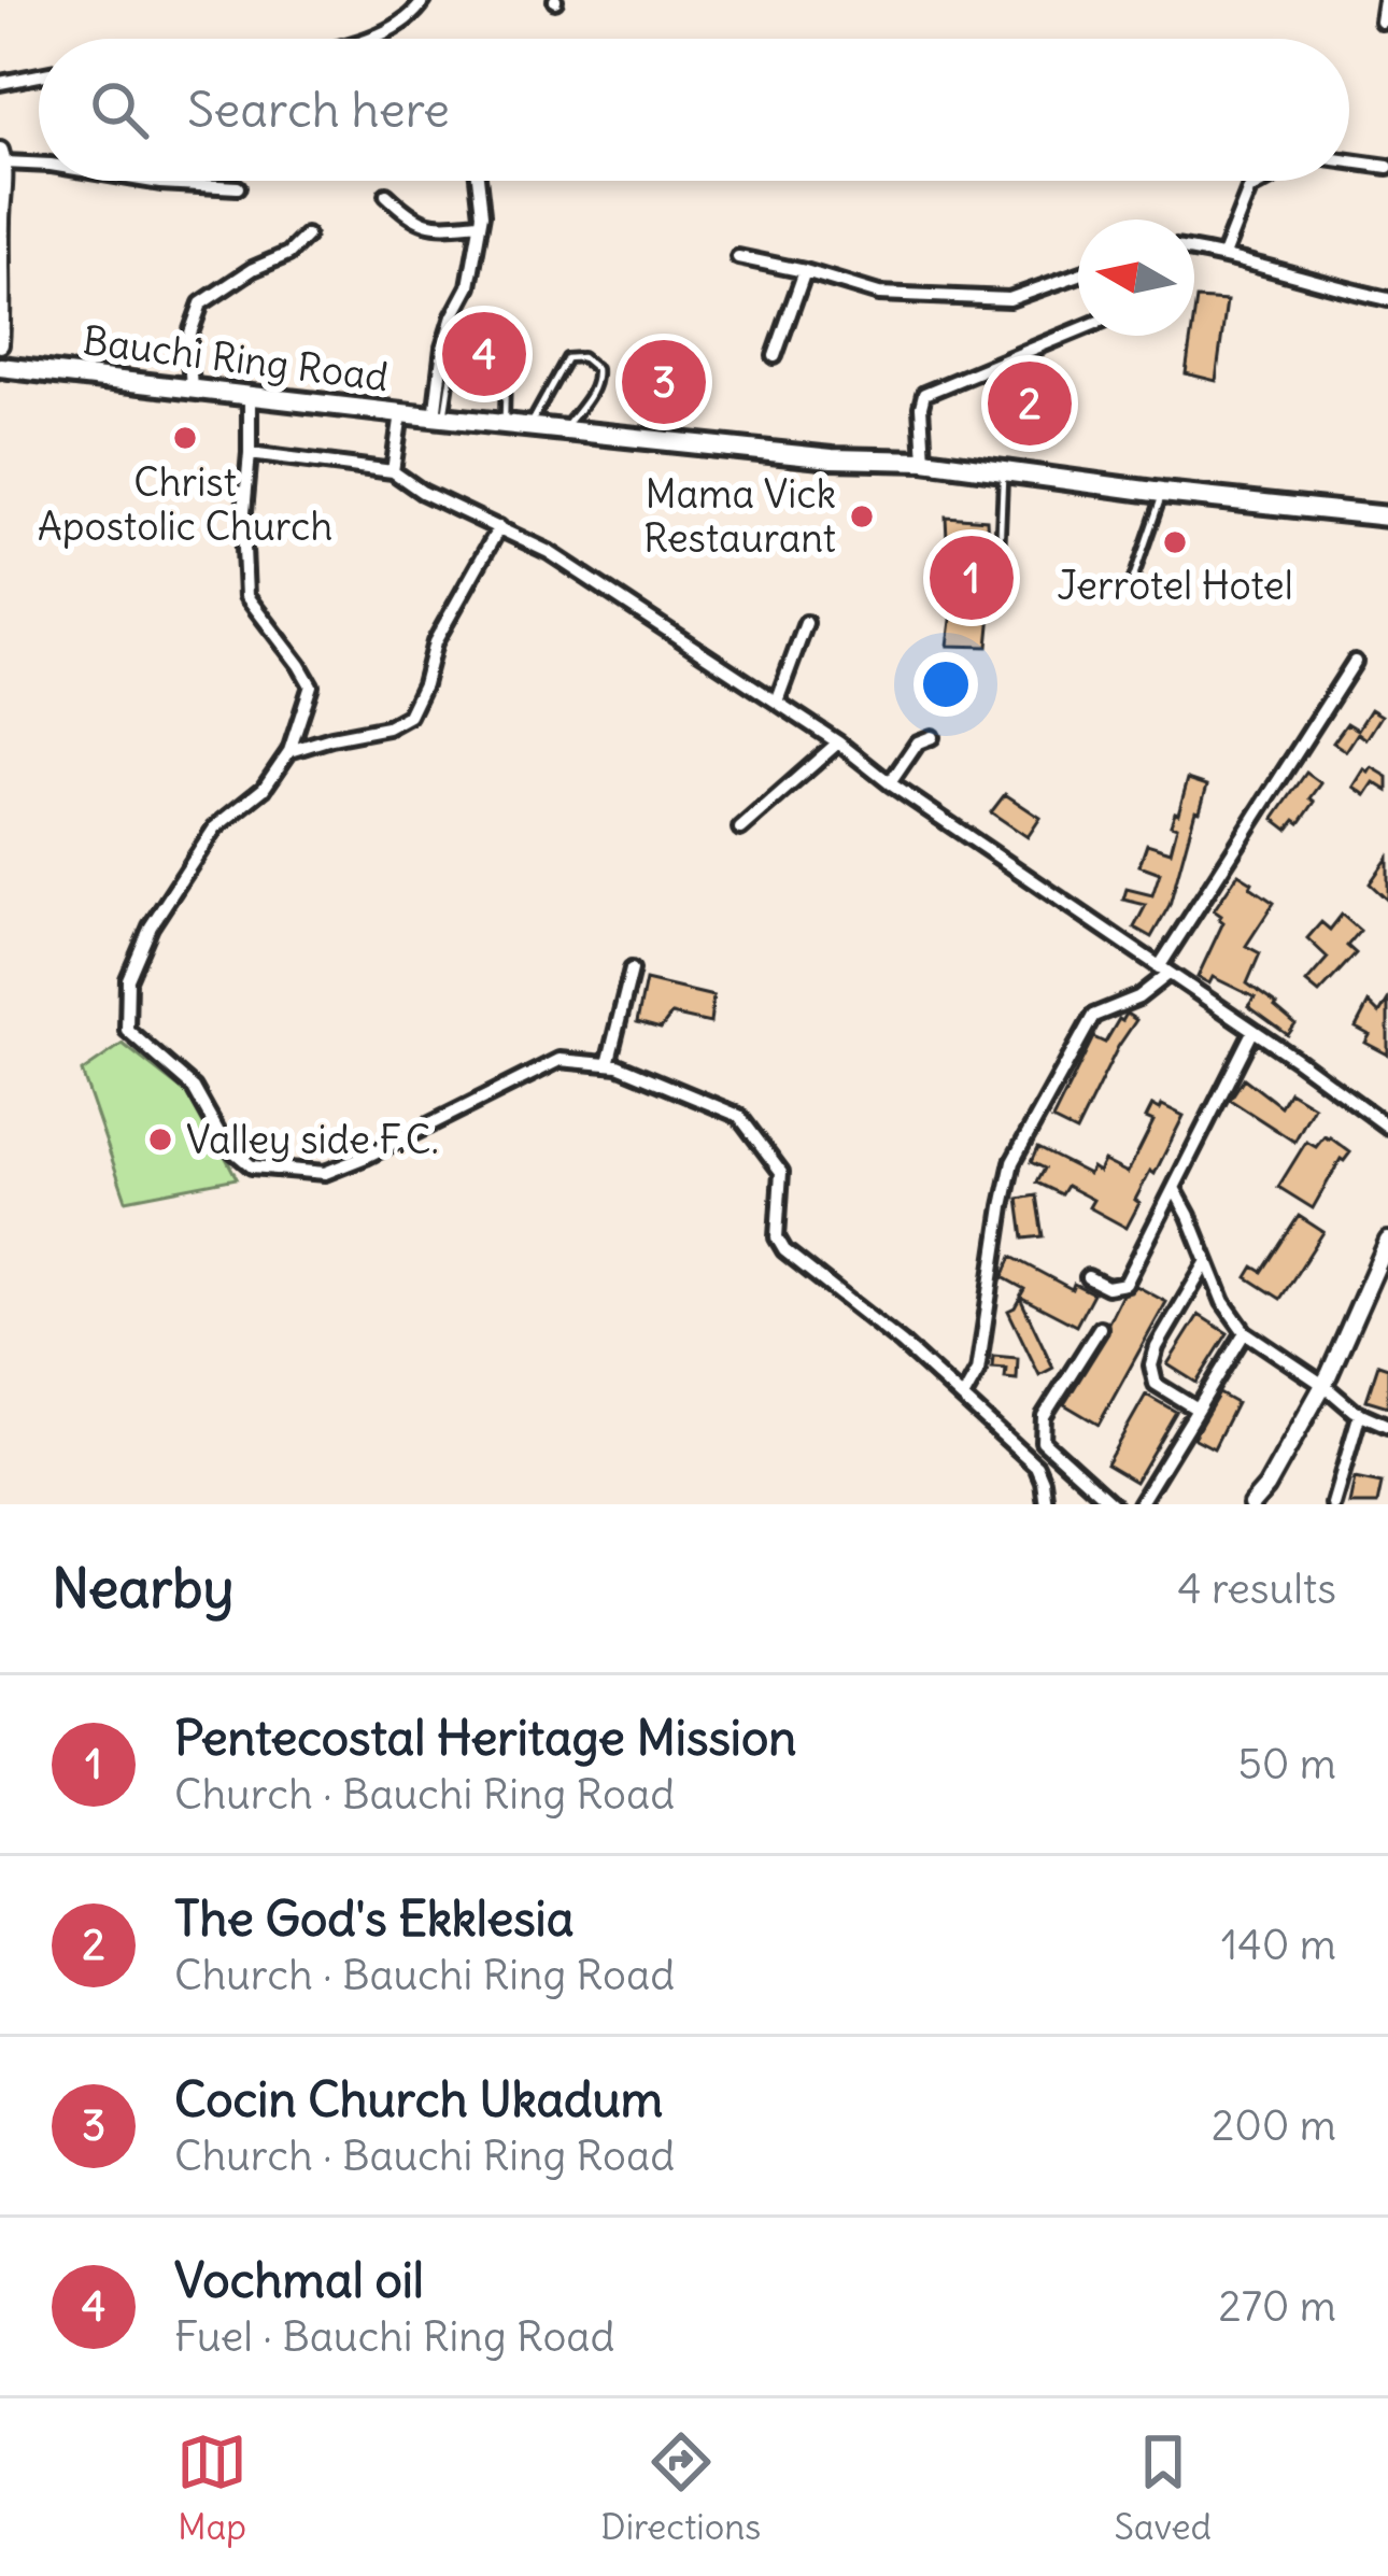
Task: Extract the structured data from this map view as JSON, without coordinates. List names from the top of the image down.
{
  "streets": {
    "main road": ["Bauchi Ring Road"]
  },
  "places": [
    "Christ Apostolic Church",
    "Mama Vick Restaurant",
    "Jerrotel Hotel",
    "Valley side F.C."
  ],
  "north": "left",
  "page": {
    "search": "Search here",
    "pins": [
      "4",
      "3",
      "2",
      "1"
    ],
    "heading": ["Nearby", "4 results"],
    "list": [
      {
        "mark": "1",
        "name": "Pentecostal Heritage Mission",
        "note": "Church · Bauchi Ring Road",
        "value": "50 m"
      },
      {
        "mark": "2",
        "name": "The God's Ekklesia",
        "note": "Church · Bauchi Ring Road",
        "value": "140 m"
      },
      {
        "mark": "3",
        "name": "Cocin Church Ukadum",
        "note": "Church · Bauchi Ring Road",
        "value": "200 m"
      },
      {
        "mark": "4",
        "name": "Vochmal oil",
        "note": "Fuel · Bauchi Ring Road",
        "value": "270 m"
      }
    ],
    "nav": ["Map", "Directions", "Saved"]
  }
}
